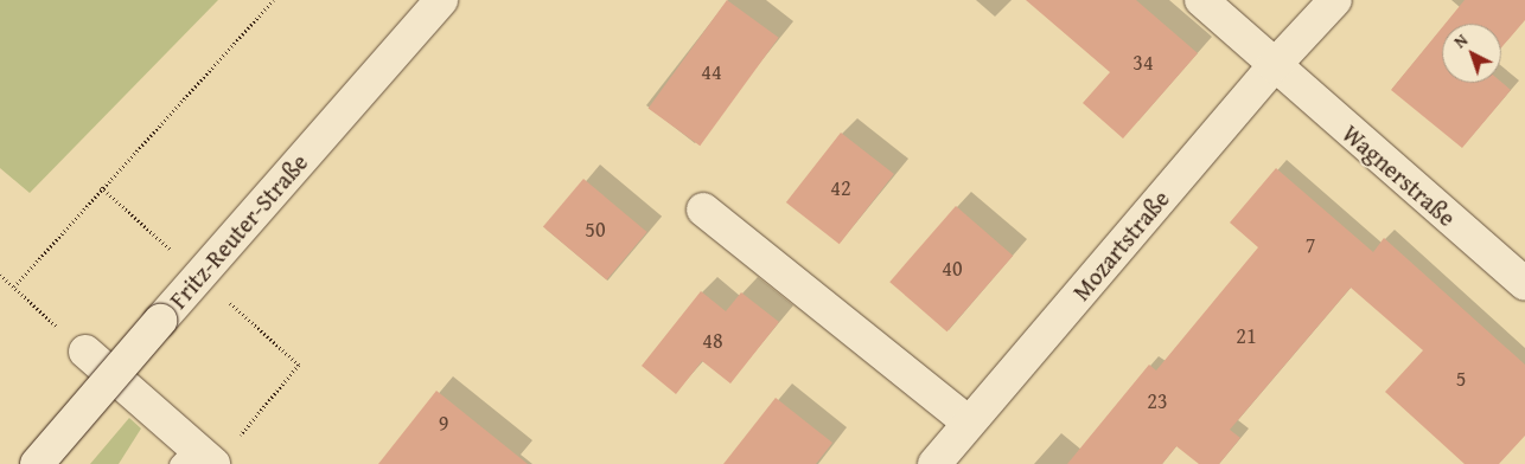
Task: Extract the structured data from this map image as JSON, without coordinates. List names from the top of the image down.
{
  "streets": {
    "street": ["Wagnerstraße", "Fritz-Reuter-Straße", "Mozartstraße"]
  },
  "crossings": [
    ["Wagnerstraße", "Mozartstraße"]
  ],
  "house_numbers": [
    "34",
    "44",
    "42",
    "50",
    "7",
    "40",
    "21",
    "48",
    "5",
    "23",
    "9"
  ],
  "north": "top left"
}
